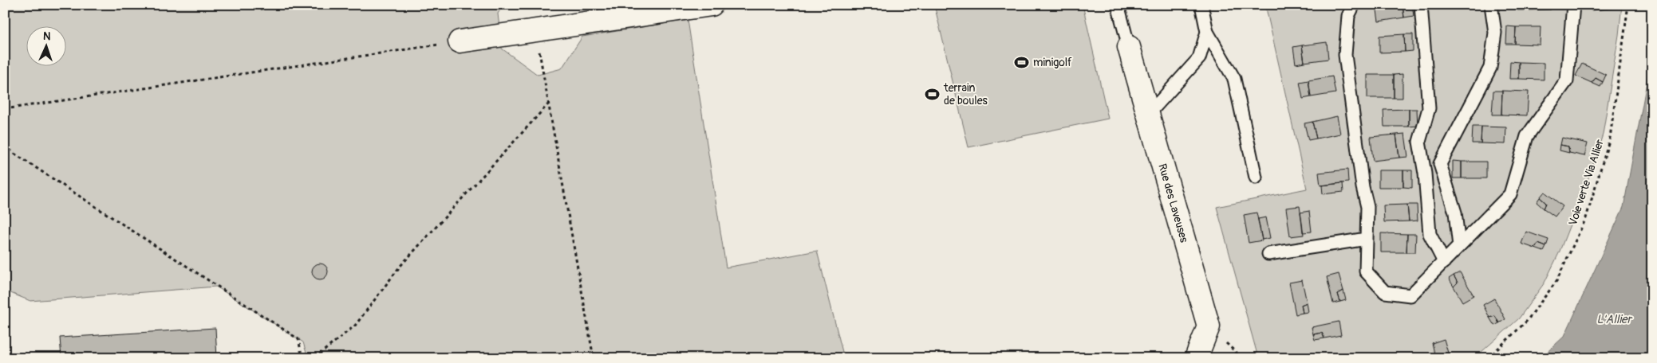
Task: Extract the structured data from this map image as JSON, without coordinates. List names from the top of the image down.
{
  "streets": {
    "street": ["Rue des Laveuses"],
    "path": ["Voie verte Via Allier"]
  },
  "water": ["L'Allier"],
  "places": {
    "sports": ["minigolf", "terrain de boules"]
  },
  "north": "top"
}
